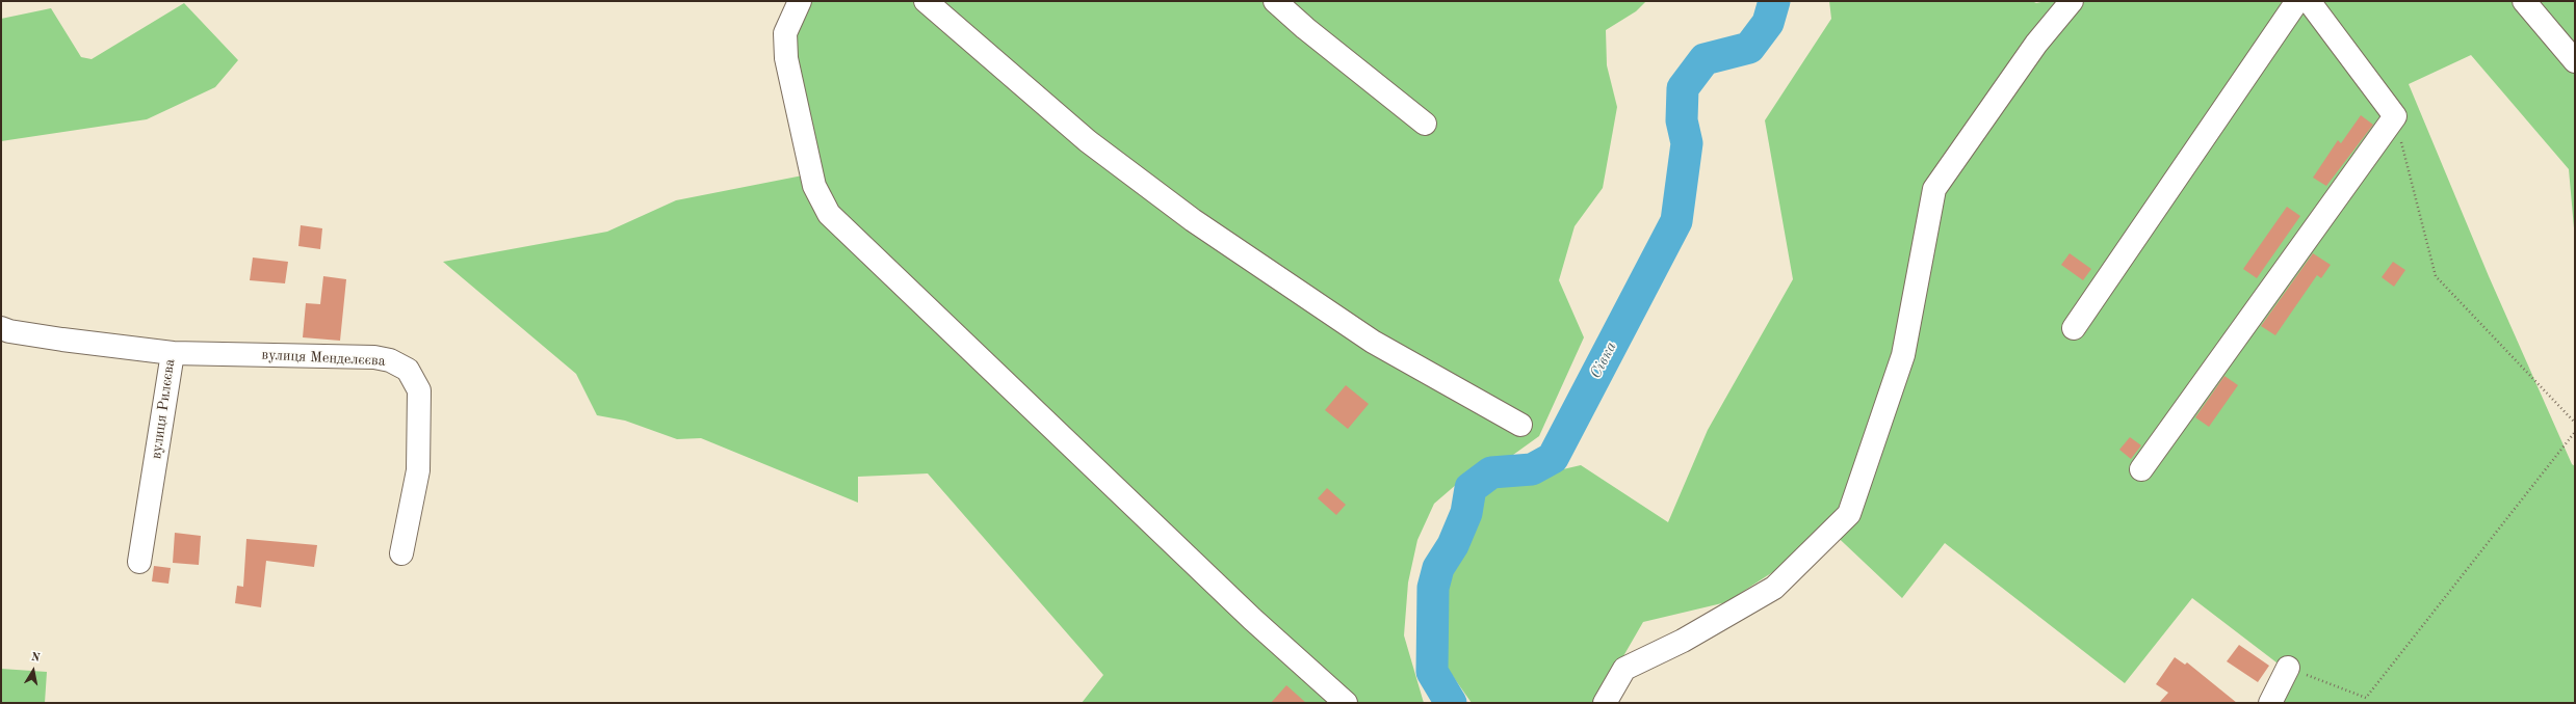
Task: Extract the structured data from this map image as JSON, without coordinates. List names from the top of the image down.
{
  "streets": {
    "street": ["вулиця Менделєєва", "вулиця Рилєєва"]
  },
  "crossings": [
    ["вулиця Менделєєва", "вулиця Рилєєва"]
  ],
  "water": ["Сівка"],
  "north": "top"
}
